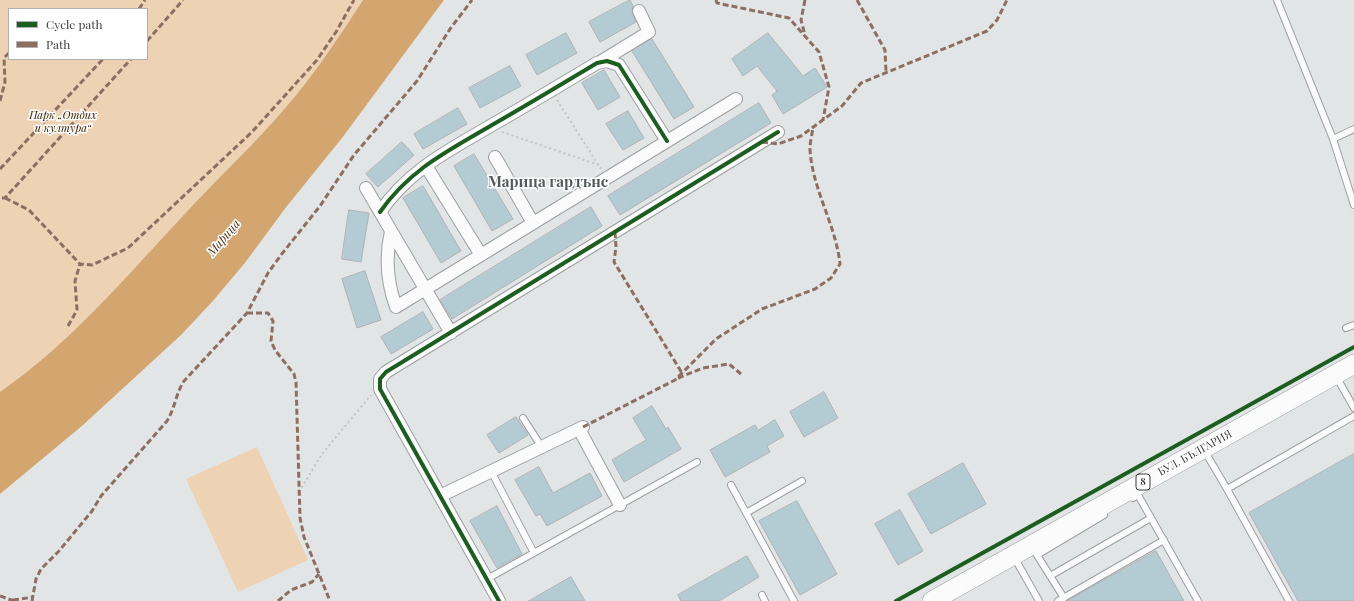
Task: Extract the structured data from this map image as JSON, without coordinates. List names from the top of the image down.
{
  "streets": {
    "main road": ["БУЛ. БЪЛГАРИЯ", "8"]
  },
  "districts": ["Марица гардънс"],
  "water": ["Марица"],
  "parks": ["Парк „Отдих и култура“"],
  "legend": ["Cycle path", "Path"]
}
